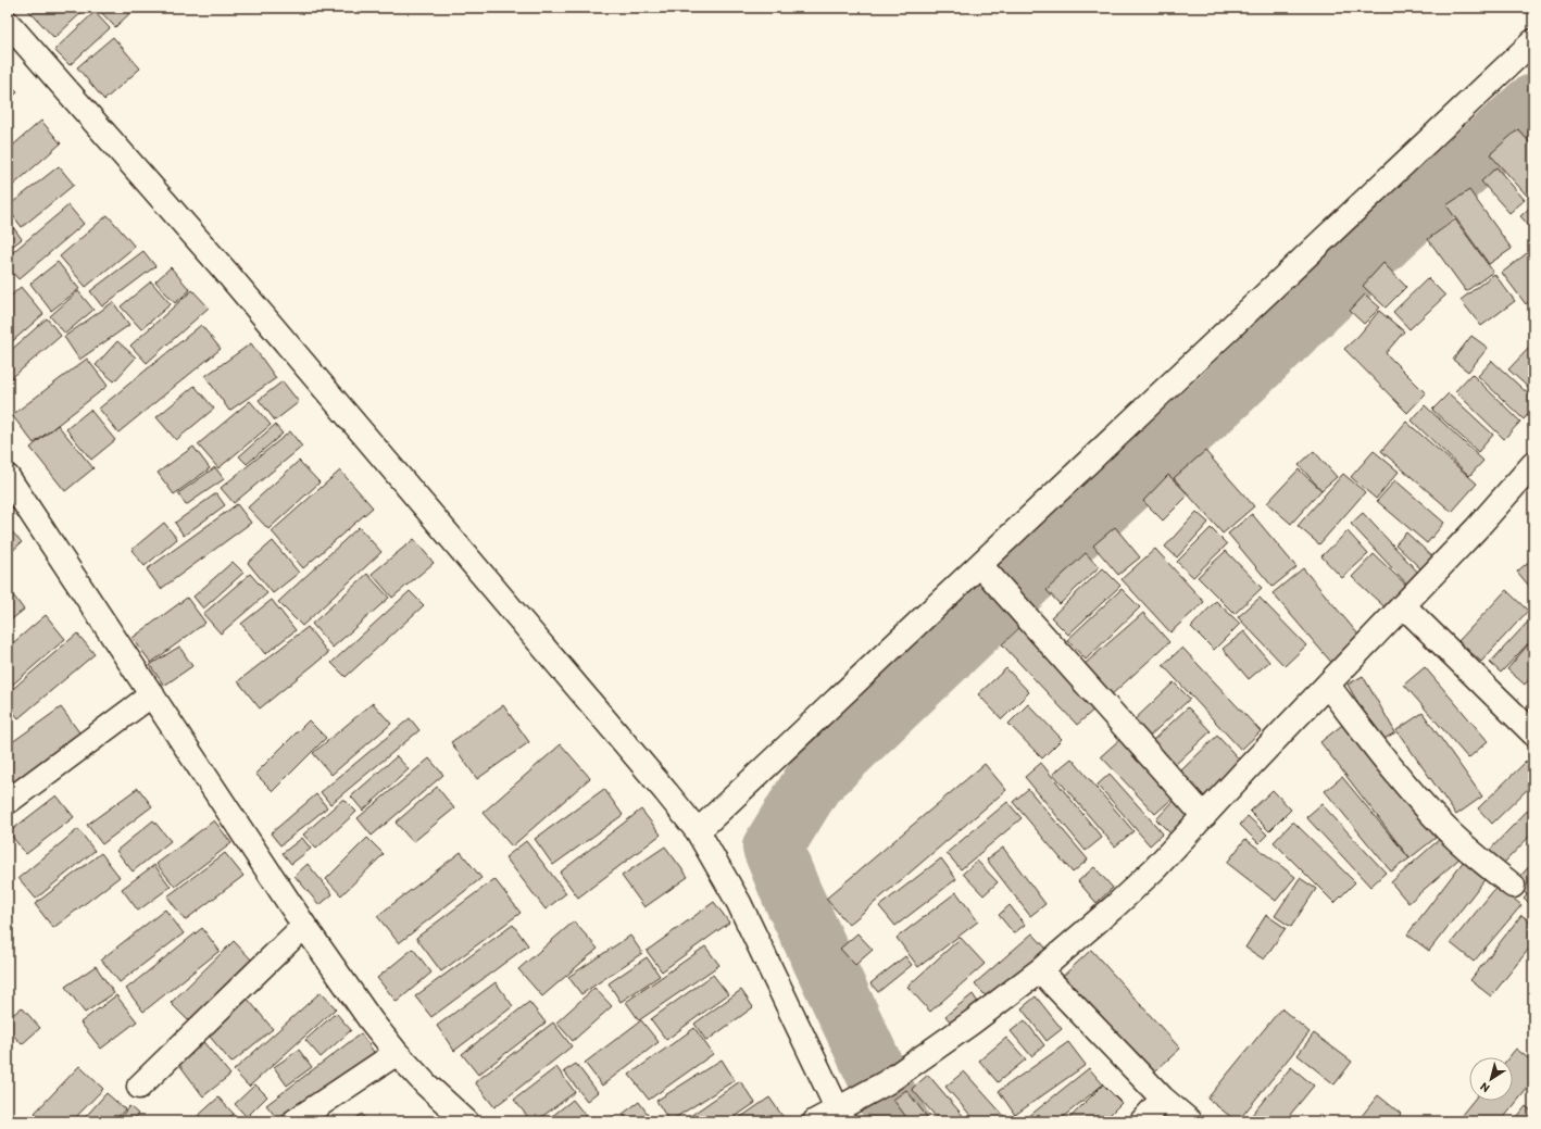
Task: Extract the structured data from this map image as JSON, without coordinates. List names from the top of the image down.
{
  "north": "bottom left"
}
